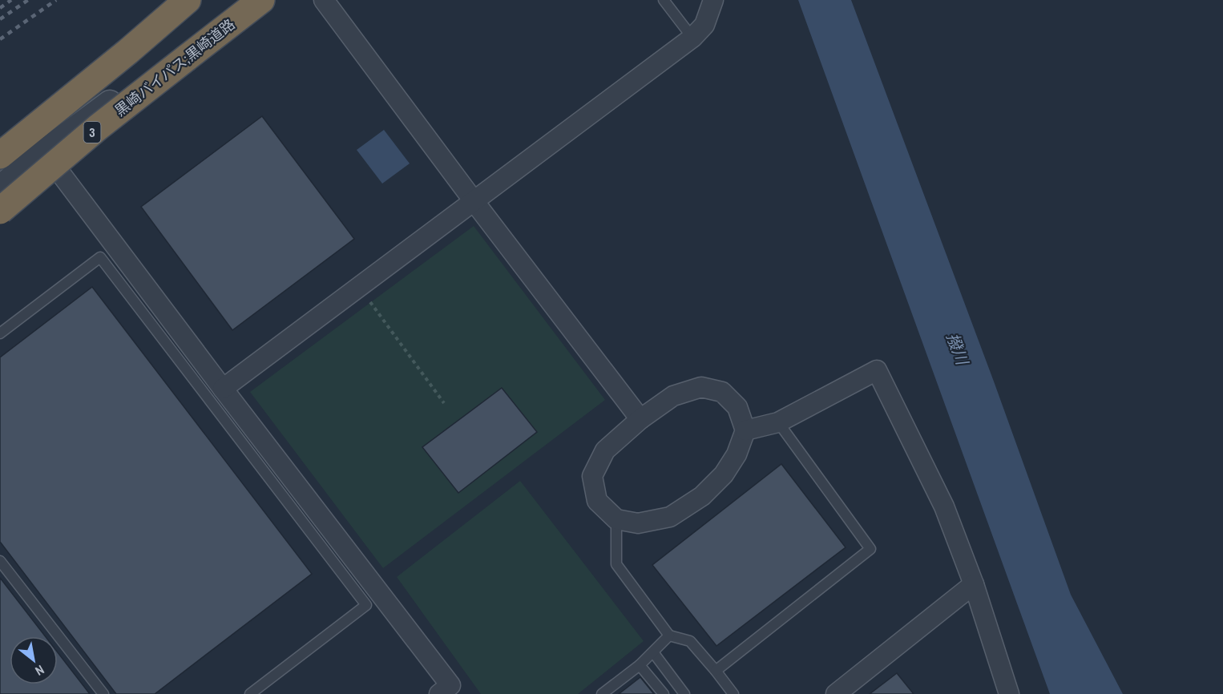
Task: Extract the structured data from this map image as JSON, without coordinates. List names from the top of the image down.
{
  "streets": {
    "highway": ["黒崎バイパス;黒崎道路", "3"]
  },
  "water": ["撥川"],
  "north": "bottom right"
}
